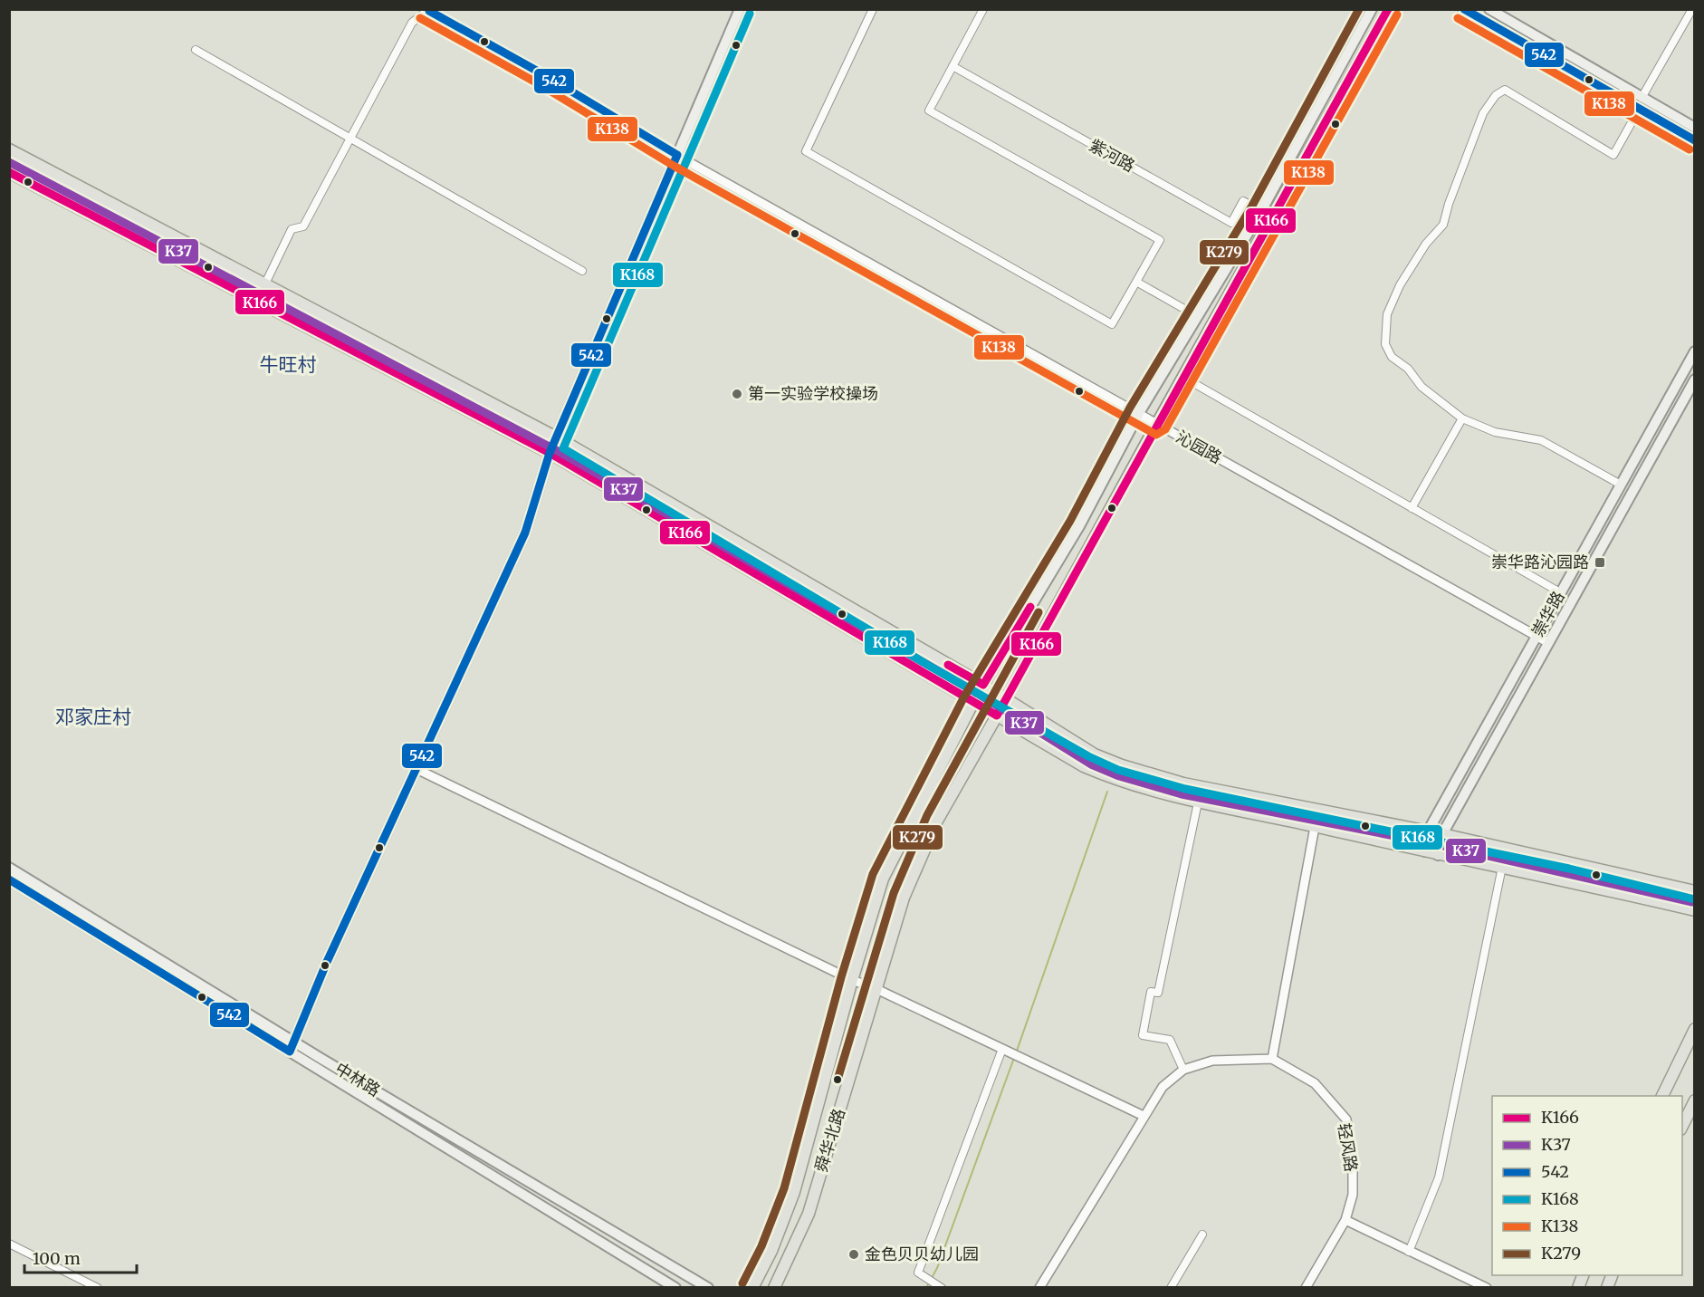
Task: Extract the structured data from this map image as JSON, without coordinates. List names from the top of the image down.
{
  "streets": {
    "main road": ["崇华路", "中林路", "舜华北路"],
    "street": ["紫河路", "沁园路", "轻风路"]
  },
  "crossings": [
    ["紫河路", "舜华北路"],
    ["沁园路", "崇华路"],
    ["沁园路", "舜华北路"]
  ],
  "districts": ["牛旺村", "邓家庄村"],
  "places": {
    "other": ["第一实验学校操场", "金色贝贝幼儿园"],
    "transit": ["崇华路沁园路"]
  },
  "lines": [
    "transit line K166",
    "transit line 542",
    "transit line K279",
    "transit line K168",
    "transit line K138",
    "transit line K37"
  ],
  "legend": [
    "K166",
    "K37",
    "542",
    "K168",
    "K138",
    "K279"
  ],
  "scale_bar": "100 m"
}
